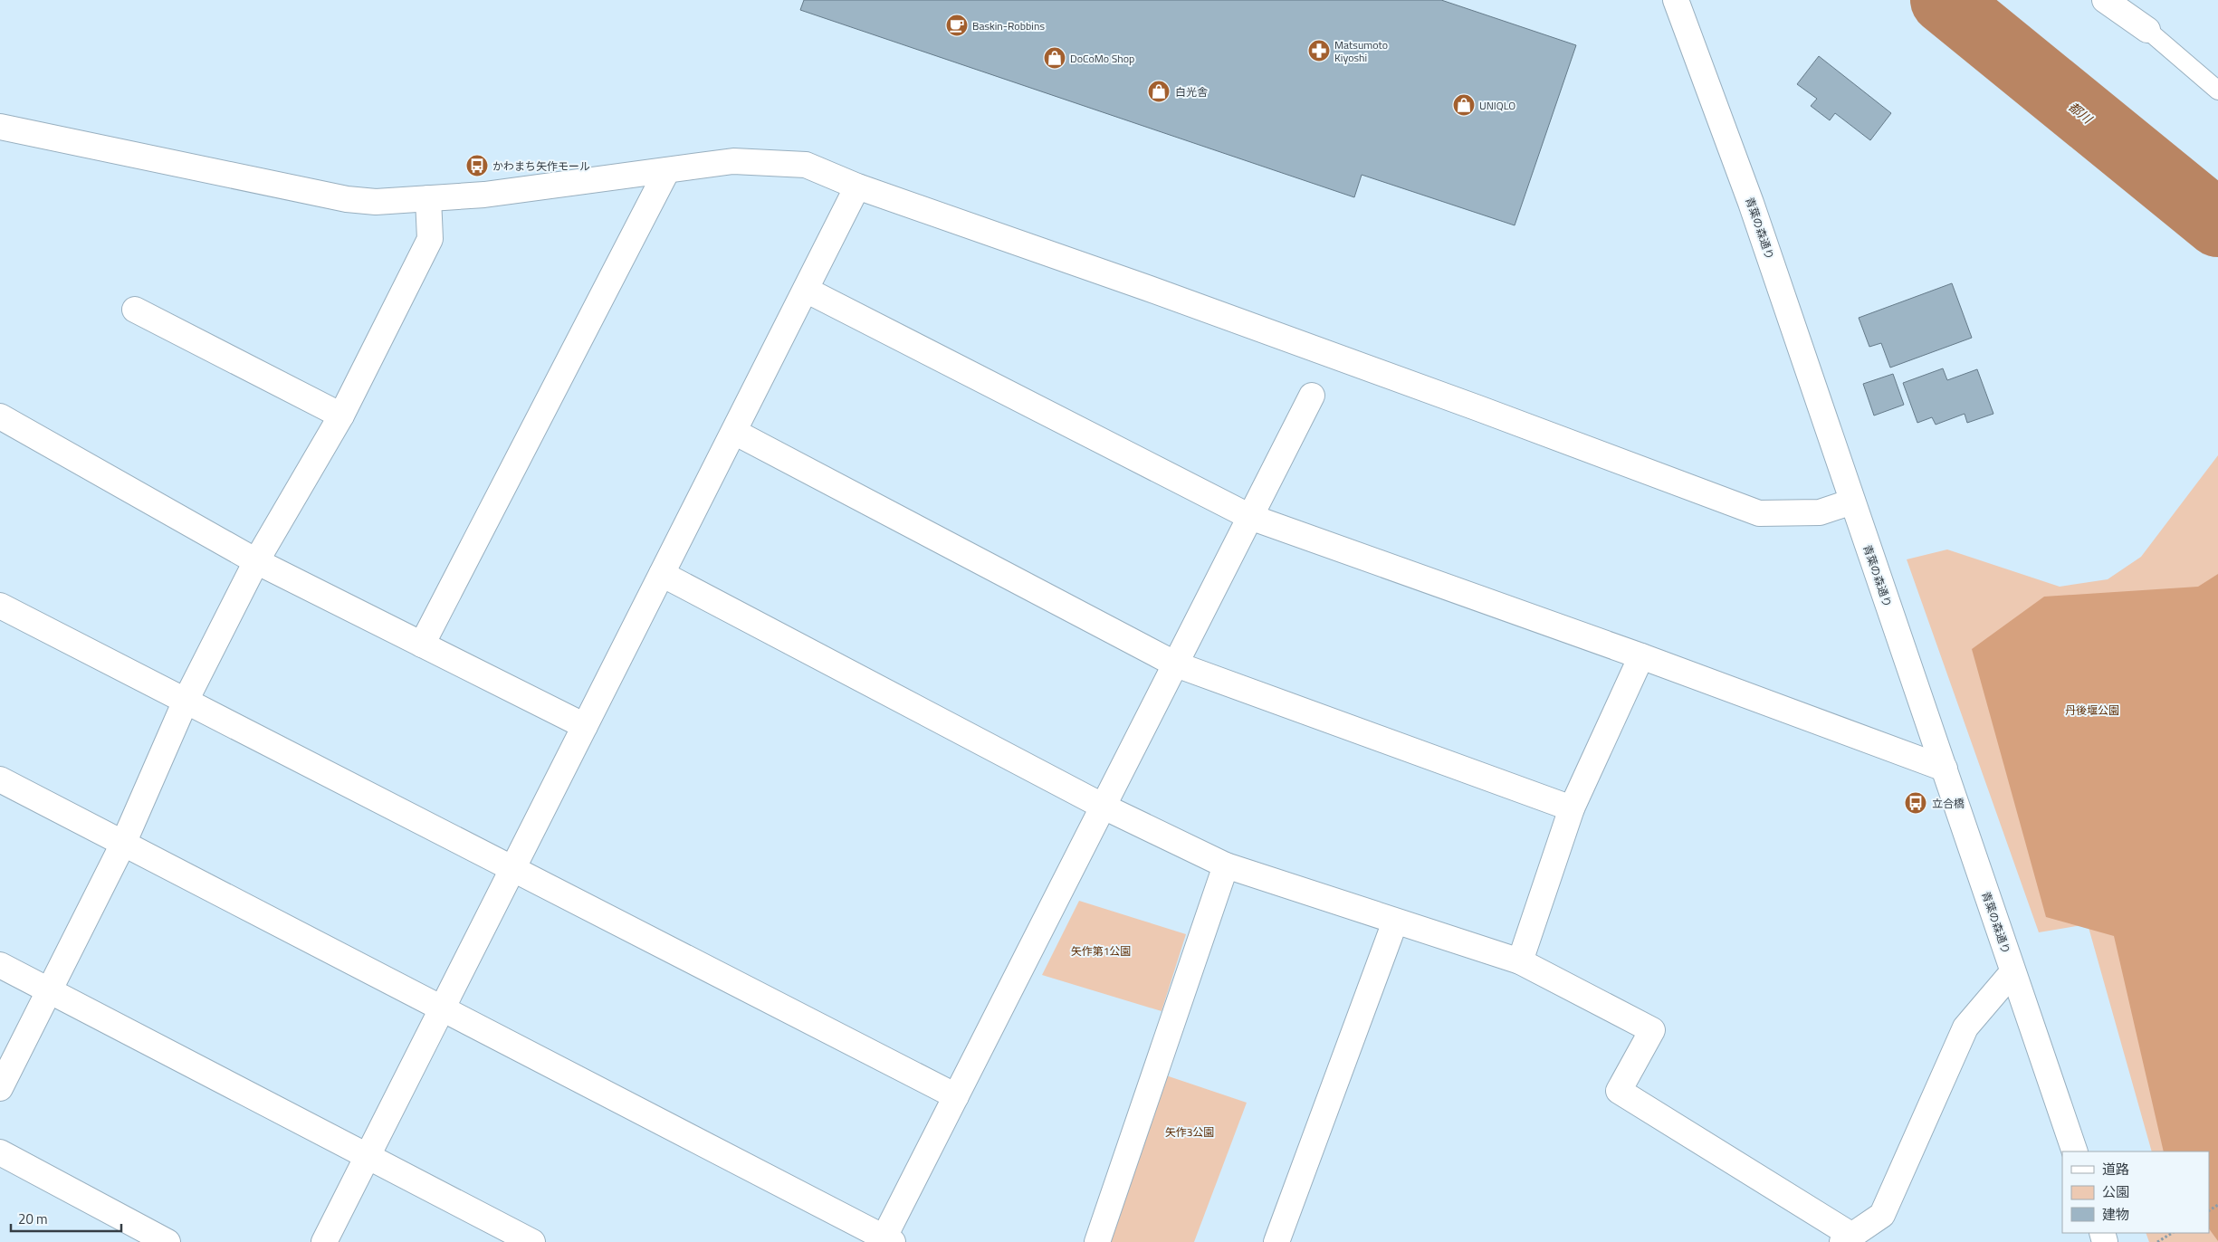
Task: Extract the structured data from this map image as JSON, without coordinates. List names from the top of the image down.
{
  "streets": {
    "street": ["青葉の森通り"]
  },
  "water": ["都川"],
  "parks": ["丹後堰公園", "矢作第1公園", "矢作3公園"],
  "places": {
    "cafe": ["Baskin-Robbins"],
    "pharmacy": ["Matsumoto Kiyoshi"],
    "shop": ["DoCoMo Shop", "白光舎", "UNIQLO"],
    "bus stop": ["かわまち矢作モール", "立合橋"]
  },
  "legend": ["道路", "公園", "建物"],
  "scale_bar": "20 m"
}
